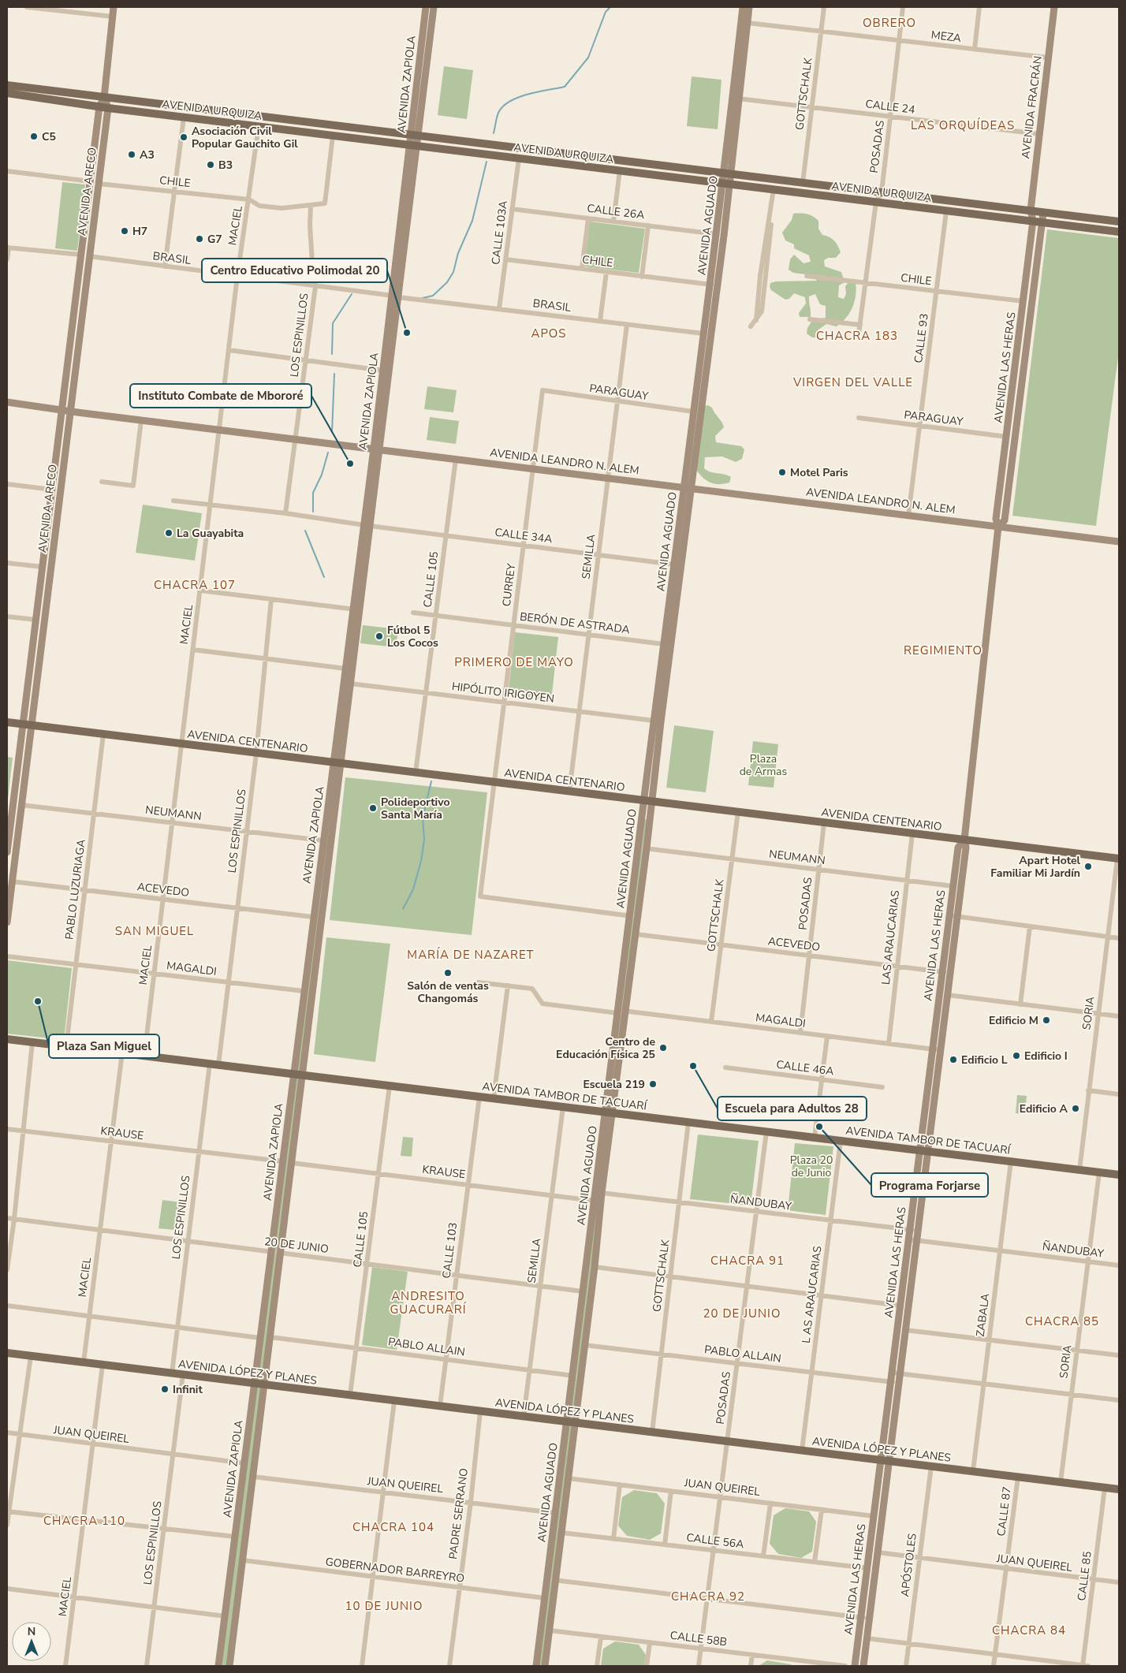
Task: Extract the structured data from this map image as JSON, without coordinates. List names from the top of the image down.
{
  "streets": {
    "main road": [
      "AVENIDA ZAPIOLA",
      "AVENIDA FRACRÁN",
      "AVENIDA URQUIZA",
      "AVENIDA ARECO",
      "AVENIDA AGUADO",
      "AVENIDA LAS HERAS",
      "AVENIDA LEANDRO N. ALEM",
      "AVENIDA CENTENARIO",
      "AVENIDA TAMBOR DE TACUARÍ",
      "AVENIDA LÓPEZ Y PLANES"
    ],
    "street": [
      "MEZA",
      "GOTTSCHALK",
      "CALLE 24",
      "POSADAS",
      "CHILE",
      "CALLE 26A",
      "MACIEL",
      "CALLE 103A",
      "BRASIL",
      "LOS ESPINILLOS",
      "CALLE 93",
      "PARAGUAY",
      "CALLE 34A",
      "SEMILLA",
      "CALLE 105",
      "CURREY",
      "BERÓN DE ASTRADA",
      "HIPÓLITO IRIGOYEN",
      "NEUMANN",
      "PABLO LUZURIAGA",
      "ACEVEDO",
      "LAS ARAUCARIAS",
      "MAGALDI",
      "SORIA",
      "CALLE 46A",
      "KRAUSE",
      "ÑANDUBAY",
      "20 DE JUNIO",
      "CALLE 103",
      "L AS ARAUCARIAS",
      "ZABALA",
      "PABLO ALLAIN",
      "JUAN QUEIREL",
      "CALLE 87",
      "PADRE SERRANO",
      "CALLE 56A",
      "APÓSTOLES",
      "GOBERNADOR BARREYRO",
      "CALLE 85",
      "CALLE 58B"
    ]
  },
  "crossings": [
    ["MEZA", "GOTTSCHALK"],
    ["MEZA", "AVENIDA FRACRÁN"],
    ["MEZA", "POSADAS"],
    ["MEZA", "AVENIDA AGUADO"],
    ["AVENIDA ZAPIOLA", "AVENIDA URQUIZA"],
    ["AVENIDA ZAPIOLA", "BRASIL"],
    ["AVENIDA ZAPIOLA", "AVENIDA LEANDRO N. ALEM"],
    ["AVENIDA ZAPIOLA", "CALLE 34A"],
    ["AVENIDA ZAPIOLA", "HIPÓLITO IRIGOYEN"],
    ["AVENIDA ZAPIOLA", "AVENIDA CENTENARIO"],
    ["AVENIDA ZAPIOLA", "NEUMANN"],
    ["AVENIDA ZAPIOLA", "ACEVEDO"],
    ["AVENIDA ZAPIOLA", "MAGALDI"],
    ["AVENIDA ZAPIOLA", "AVENIDA TAMBOR DE TACUARÍ"],
    ["AVENIDA ZAPIOLA", "KRAUSE"],
    ["AVENIDA ZAPIOLA", "20 DE JUNIO"],
    ["AVENIDA ZAPIOLA", "PABLO ALLAIN"],
    ["AVENIDA ZAPIOLA", "AVENIDA LÓPEZ Y PLANES"],
    ["AVENIDA ZAPIOLA", "JUAN QUEIREL"],
    ["AVENIDA ZAPIOLA", "GOBERNADOR BARREYRO"],
    ["GOTTSCHALK", "CALLE 24"],
    ["GOTTSCHALK", "AVENIDA URQUIZA"],
    ["GOTTSCHALK", "AVENIDA CENTENARIO"],
    ["GOTTSCHALK", "NEUMANN"],
    ["GOTTSCHALK", "ACEVEDO"],
    ["GOTTSCHALK", "MAGALDI"],
    ["GOTTSCHALK", "AVENIDA TAMBOR DE TACUARÍ"],
    ["GOTTSCHALK", "ÑANDUBAY"],
    ["GOTTSCHALK", "PABLO ALLAIN"],
    ["GOTTSCHALK", "AVENIDA LÓPEZ Y PLANES"],
    ["CALLE 24", "AVENIDA FRACRÁN"],
    ["CALLE 24", "POSADAS"],
    ["CALLE 24", "AVENIDA AGUADO"],
    ["AVENIDA FRACRÁN", "AVENIDA URQUIZA"],
    ["AVENIDA FRACRÁN", "AVENIDA LAS HERAS"],
    ["AVENIDA URQUIZA", "POSADAS"],
    ["AVENIDA URQUIZA", "CHILE"],
    ["AVENIDA URQUIZA", "AVENIDA ARECO"],
    ["AVENIDA URQUIZA", "MACIEL"],
    ["AVENIDA URQUIZA", "AVENIDA AGUADO"],
    ["AVENIDA URQUIZA", "CALLE 103A"],
    ["AVENIDA URQUIZA", "CALLE 93"],
    ["AVENIDA URQUIZA", "AVENIDA LAS HERAS"],
    ["POSADAS", "CHILE"],
    ["POSADAS", "AVENIDA CENTENARIO"],
    ["POSADAS", "NEUMANN"],
    ["POSADAS", "ACEVEDO"],
    ["POSADAS", "MAGALDI"],
    ["POSADAS", "AVENIDA TAMBOR DE TACUARÍ"],
    ["POSADAS", "ÑANDUBAY"],
    ["POSADAS", "PABLO ALLAIN"],
    ["POSADAS", "AVENIDA LÓPEZ Y PLANES"],
    ["POSADAS", "JUAN QUEIREL"],
    ["POSADAS", "CALLE 56A"],
    ["POSADAS", "CALLE 58B"],
    ["CHILE", "AVENIDA ARECO"],
    ["CHILE", "MACIEL"],
    ["CHILE", "AVENIDA AGUADO"],
    ["CHILE", "CALLE 103A"],
    ["CHILE", "LOS ESPINILLOS"],
    ["CHILE", "CALLE 93"],
    ["CHILE", "AVENIDA LAS HERAS"],
    ["AVENIDA ARECO", "BRASIL"],
    ["AVENIDA ARECO", "AVENIDA LEANDRO N. ALEM"],
    ["AVENIDA ARECO", "AVENIDA CENTENARIO"],
    ["AVENIDA ARECO", "NEUMANN"],
    ["AVENIDA ARECO", "ACEVEDO"],
    ["CALLE 26A", "AVENIDA AGUADO"],
    ["CALLE 26A", "CALLE 103A"],
    ["MACIEL", "BRASIL"],
    ["MACIEL", "AVENIDA LEANDRO N. ALEM"],
    ["MACIEL", "CALLE 34A"],
    ["MACIEL", "AVENIDA CENTENARIO"],
    ["MACIEL", "NEUMANN"],
    ["MACIEL", "ACEVEDO"],
    ["MACIEL", "MAGALDI"],
    ["MACIEL", "AVENIDA TAMBOR DE TACUARÍ"],
    ["MACIEL", "KRAUSE"],
    ["MACIEL", "20 DE JUNIO"],
    ["MACIEL", "AVENIDA LÓPEZ Y PLANES"],
    ["MACIEL", "JUAN QUEIREL"],
    ["AVENIDA AGUADO", "BRASIL"],
    ["AVENIDA AGUADO", "PARAGUAY"],
    ["AVENIDA AGUADO", "AVENIDA LEANDRO N. ALEM"],
    ["AVENIDA AGUADO", "CALLE 34A"],
    ["AVENIDA AGUADO", "BERÓN DE ASTRADA"],
    ["AVENIDA AGUADO", "HIPÓLITO IRIGOYEN"],
    ["AVENIDA AGUADO", "AVENIDA CENTENARIO"],
    ["AVENIDA AGUADO", "NEUMANN"],
    ["AVENIDA AGUADO", "ACEVEDO"],
    ["AVENIDA AGUADO", "MAGALDI"],
    ["AVENIDA AGUADO", "AVENIDA TAMBOR DE TACUARÍ"],
    ["AVENIDA AGUADO", "KRAUSE"],
    ["AVENIDA AGUADO", "ÑANDUBAY"],
    ["AVENIDA AGUADO", "20 DE JUNIO"],
    ["AVENIDA AGUADO", "PABLO ALLAIN"],
    ["AVENIDA AGUADO", "AVENIDA LÓPEZ Y PLANES"],
    ["AVENIDA AGUADO", "JUAN QUEIREL"],
    ["AVENIDA AGUADO", "CALLE 56A"],
    ["AVENIDA AGUADO", "GOBERNADOR BARREYRO"],
    ["AVENIDA AGUADO", "CALLE 58B"],
    ["CALLE 103A", "BRASIL"],
    ["BRASIL", "LOS ESPINILLOS"],
    ["BRASIL", "SEMILLA"],
    ["LOS ESPINILLOS", "AVENIDA LEANDRO N. ALEM"],
    ["LOS ESPINILLOS", "CALLE 34A"],
    ["LOS ESPINILLOS", "AVENIDA CENTENARIO"],
    ["LOS ESPINILLOS", "NEUMANN"],
    ["LOS ESPINILLOS", "ACEVEDO"],
    ["LOS ESPINILLOS", "MAGALDI"],
    ["LOS ESPINILLOS", "AVENIDA TAMBOR DE TACUARÍ"],
    ["LOS ESPINILLOS", "KRAUSE"],
    ["LOS ESPINILLOS", "20 DE JUNIO"],
    ["LOS ESPINILLOS", "AVENIDA LÓPEZ Y PLANES"],
    ["LOS ESPINILLOS", "JUAN QUEIREL"],
    ["CALLE 93", "PARAGUAY"],
    ["CALLE 93", "AVENIDA LEANDRO N. ALEM"],
    ["AVENIDA LAS HERAS", "PARAGUAY"],
    ["AVENIDA LAS HERAS", "AVENIDA LEANDRO N. ALEM"],
    ["AVENIDA LAS HERAS", "AVENIDA CENTENARIO"],
    ["AVENIDA LAS HERAS", "NEUMANN"],
    ["AVENIDA LAS HERAS", "ACEVEDO"],
    ["AVENIDA LAS HERAS", "MAGALDI"],
    ["AVENIDA LAS HERAS", "AVENIDA TAMBOR DE TACUARÍ"],
    ["AVENIDA LAS HERAS", "ÑANDUBAY"],
    ["AVENIDA LAS HERAS", "PABLO ALLAIN"],
    ["AVENIDA LAS HERAS", "AVENIDA LÓPEZ Y PLANES"],
    ["AVENIDA LAS HERAS", "JUAN QUEIREL"],
    ["AVENIDA LAS HERAS", "CALLE 56A"],
    ["PARAGUAY", "SEMILLA"],
    ["PARAGUAY", "CURREY"],
    ["AVENIDA LEANDRO N. ALEM", "SEMILLA"],
    ["AVENIDA LEANDRO N. ALEM", "CALLE 105"],
    ["AVENIDA LEANDRO N. ALEM", "CURREY"],
    ["CALLE 34A", "SEMILLA"],
    ["CALLE 34A", "CALLE 105"],
    ["CALLE 34A", "CURREY"],
    ["SEMILLA", "BERÓN DE ASTRADA"],
    ["SEMILLA", "HIPÓLITO IRIGOYEN"],
    ["SEMILLA", "AVENIDA CENTENARIO"],
    ["SEMILLA", "AVENIDA TAMBOR DE TACUARÍ"],
    ["SEMILLA", "KRAUSE"],
    ["SEMILLA", "20 DE JUNIO"],
    ["SEMILLA", "PABLO ALLAIN"],
    ["SEMILLA", "AVENIDA LÓPEZ Y PLANES"],
    ["CALLE 105", "BERÓN DE ASTRADA"],
    ["CALLE 105", "HIPÓLITO IRIGOYEN"],
    ["CALLE 105", "AVENIDA CENTENARIO"],
    ["CALLE 105", "AVENIDA TAMBOR DE TACUARÍ"],
    ["CALLE 105", "KRAUSE"],
    ["CALLE 105", "20 DE JUNIO"],
    ["CALLE 105", "PABLO ALLAIN"],
    ["CALLE 105", "AVENIDA LÓPEZ Y PLANES"],
    ["CURREY", "BERÓN DE ASTRADA"],
    ["CURREY", "HIPÓLITO IRIGOYEN"],
    ["CURREY", "AVENIDA CENTENARIO"],
    ["AVENIDA CENTENARIO", "PABLO LUZURIAGA"],
    ["AVENIDA CENTENARIO", "LAS ARAUCARIAS"],
    ["AVENIDA CENTENARIO", "SORIA"],
    ["NEUMANN", "PABLO LUZURIAGA"],
    ["NEUMANN", "LAS ARAUCARIAS"],
    ["PABLO LUZURIAGA", "ACEVEDO"],
    ["PABLO LUZURIAGA", "MAGALDI"],
    ["PABLO LUZURIAGA", "AVENIDA TAMBOR DE TACUARÍ"],
    ["ACEVEDO", "LAS ARAUCARIAS"],
    ["LAS ARAUCARIAS", "MAGALDI"],
    ["SORIA", "AVENIDA TAMBOR DE TACUARÍ"],
    ["SORIA", "ÑANDUBAY"],
    ["SORIA", "AVENIDA LÓPEZ Y PLANES"],
    ["AVENIDA TAMBOR DE TACUARÍ", "CALLE 103"],
    ["AVENIDA TAMBOR DE TACUARÍ", "L AS ARAUCARIAS"],
    ["AVENIDA TAMBOR DE TACUARÍ", "ZABALA"],
    ["KRAUSE", "CALLE 103"],
    ["ÑANDUBAY", "L AS ARAUCARIAS"],
    ["ÑANDUBAY", "ZABALA"],
    ["20 DE JUNIO", "CALLE 103"],
    ["CALLE 103", "PABLO ALLAIN"],
    ["CALLE 103", "AVENIDA LÓPEZ Y PLANES"],
    ["L AS ARAUCARIAS", "PABLO ALLAIN"],
    ["L AS ARAUCARIAS", "AVENIDA LÓPEZ Y PLANES"],
    ["ZABALA", "AVENIDA LÓPEZ Y PLANES"],
    ["AVENIDA LÓPEZ Y PLANES", "CALLE 87"],
    ["AVENIDA LÓPEZ Y PLANES", "PADRE SERRANO"],
    ["AVENIDA LÓPEZ Y PLANES", "APÓSTOLES"],
    ["AVENIDA LÓPEZ Y PLANES", "CALLE 85"],
    ["JUAN QUEIREL", "CALLE 87"],
    ["JUAN QUEIREL", "PADRE SERRANO"],
    ["JUAN QUEIREL", "APÓSTOLES"],
    ["JUAN QUEIREL", "CALLE 85"],
    ["PADRE SERRANO", "GOBERNADOR BARREYRO"]
  ],
  "districts": [
    "OBRERO",
    "LAS ORQUÍDEAS",
    "APOS",
    "CHACRA 183",
    "VIRGEN DEL VALLE",
    "CHACRA 107",
    "REGIMIENTO",
    "PRIMERO DE MAYO",
    "SAN MIGUEL",
    "MARÍA DE NAZARET",
    "CHACRA 91",
    "ANDRESITO GUACURARÍ",
    "20 DE JUNIO",
    "CHACRA 85",
    "CHACRA 110",
    "CHACRA 104",
    "CHACRA 92",
    "10 DE JUNIO",
    "CHACRA 84"
  ],
  "parks": ["Plaza de Armas", "Plaza 20 de Junio"],
  "places": [
    "C5",
    "Asociación Civil Popular Gauchito Gil",
    "A3",
    "B3",
    "H7",
    "G7",
    "Centro Educativo Polimodal 20",
    "Instituto Combate de Mbororé",
    "Motel Paris",
    "La Guayabita",
    "Fútbol 5 Los Cocos",
    "Polideportivo Santa María",
    "Apart Hotel Familiar Mi Jardín",
    "Salón de ventas Changomás",
    "Plaza San Miguel",
    "Edificio M",
    "Centro de Educación Física 25",
    "Edificio I",
    "Edificio L",
    "Escuela para Adultos 28",
    "Escuela 219",
    "Edificio A",
    "Programa Forjarse",
    "Infinit"
  ],
  "north": "top"
}
